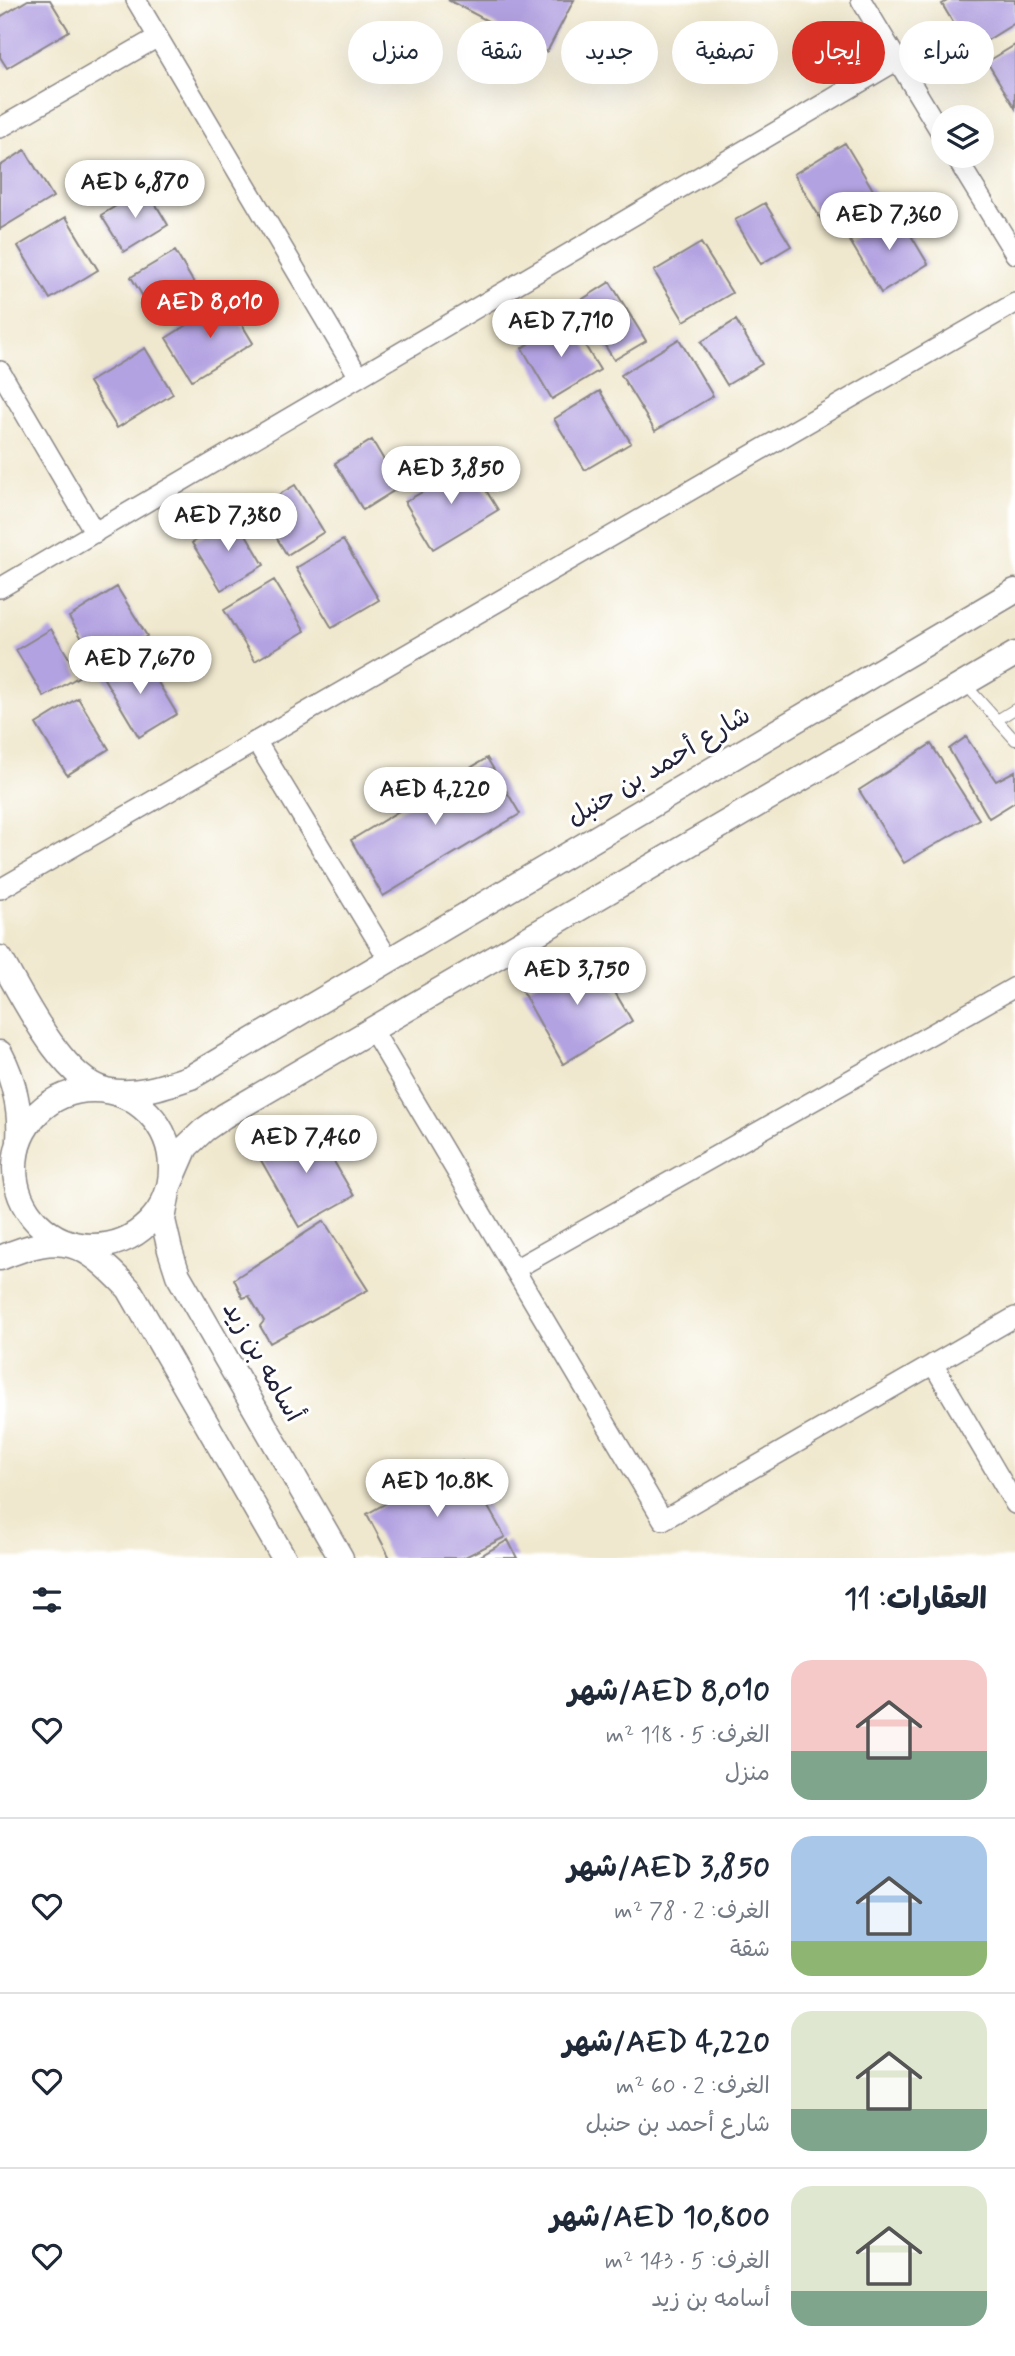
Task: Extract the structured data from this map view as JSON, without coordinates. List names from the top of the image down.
{
  "streets": {
    "street": ["شارع أحمد بن حنبل", "أسامه بن زيد"]
  },
  "crossings": [
    ["شارع أحمد بن حنبل", "أسامه بن زيد"]
  ],
  "page": {
    "chip": [
      "شراء",
      "إيجار",
      "تصفية",
      "جديد",
      "شقة",
      "منزل"
    ],
    "price": [
      "AED 6,870",
      "AED 7,360",
      "AED 8,010",
      "AED 7,710",
      "AED 3,850",
      "AED 7,380",
      "AED 7,670",
      "AED 4,220",
      "AED 3,750",
      "AED 7,460",
      "AED 10.8K"
    ],
    "heading": "العقارات: 11",
    "list": [
      {
        "name": "AED 8,010/شهر",
        "note": "الغرف: 5 · 118 m² · منزل"
      },
      {
        "name": "AED 3,850/شهر",
        "note": "الغرف: 2 · 78 m² · شقة"
      },
      {
        "name": "AED 4,220/شهر",
        "note": "الغرف: 2 · 60 m² · شارع أحمد بن حنبل"
      },
      {
        "name": "AED 10,800/شهر",
        "note": "الغرف: 5 · 143 m² · أسامه بن زيد"
      }
    ]
  }
}
